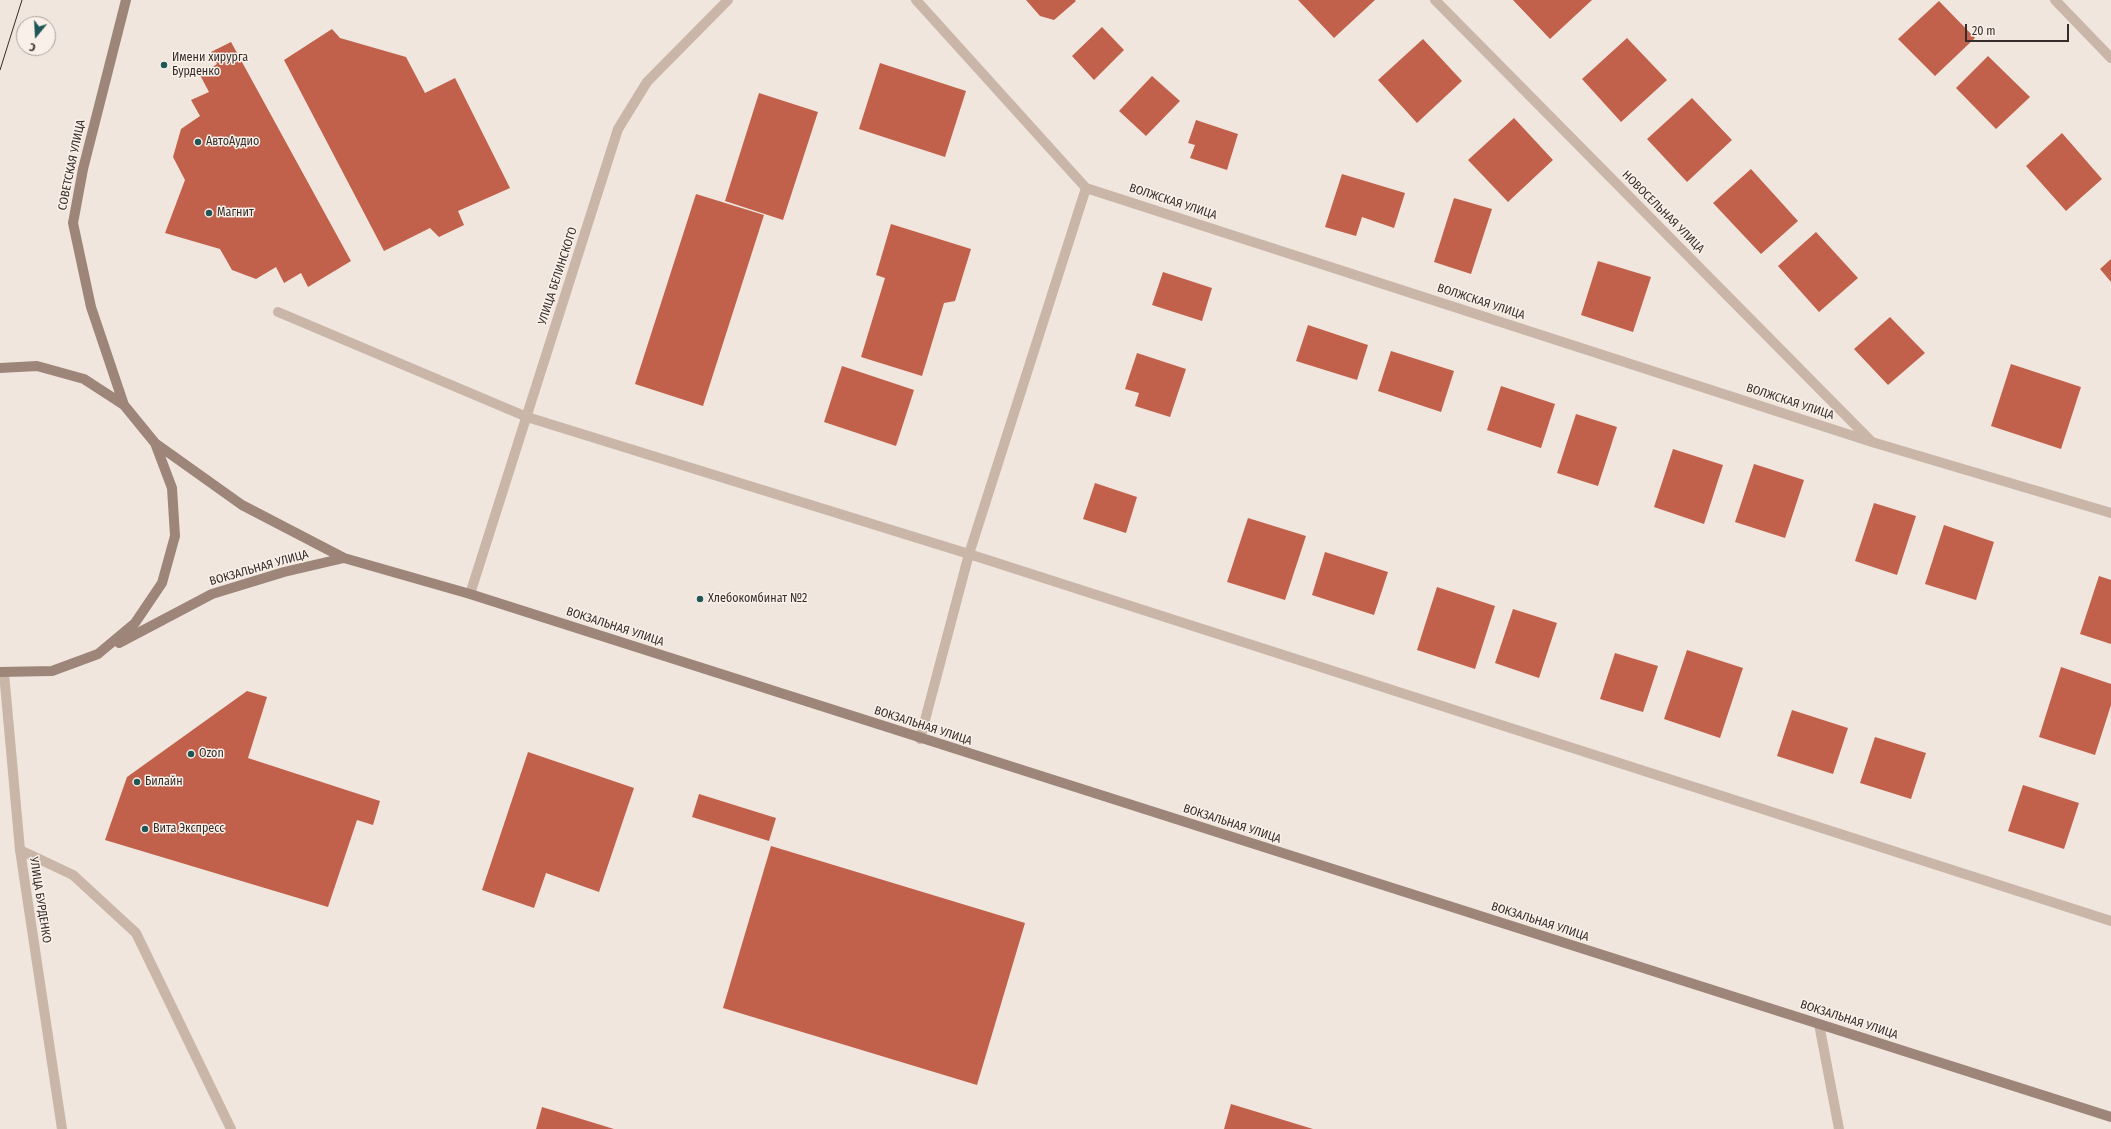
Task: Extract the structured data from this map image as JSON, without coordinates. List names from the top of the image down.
{
  "streets": {
    "main road": ["СОВЕТСКАЯ УЛИЦА", "ВОКЗАЛЬНАЯ УЛИЦА"],
    "street": [
      "ВОЛЖСКАЯ УЛИЦА",
      "НОВОСЕЛЬНАЯ УЛИЦА",
      "УЛИЦА БЕЛИНСКОГО",
      "УЛИЦА БУРДЕНКО"
    ]
  },
  "crossings": [
    ["СОВЕТСКАЯ УЛИЦА", "ВОКЗАЛЬНАЯ УЛИЦА"],
    ["СОВЕТСКАЯ УЛИЦА", "УЛИЦА БУРДЕНКО"],
    ["ВОЛЖСКАЯ УЛИЦА", "НОВОСЕЛЬНАЯ УЛИЦА"],
    ["УЛИЦА БЕЛИНСКОГО", "ВОКЗАЛЬНАЯ УЛИЦА"]
  ],
  "places": [
    "Имени хирурга Бурденко",
    "АвтоАудио",
    "Магнит",
    "Хлебокомбинат №2",
    "Ozon",
    "Билайн",
    "Вита Экспресс"
  ],
  "scale_bar": "20 m",
  "north": "bottom"
}
